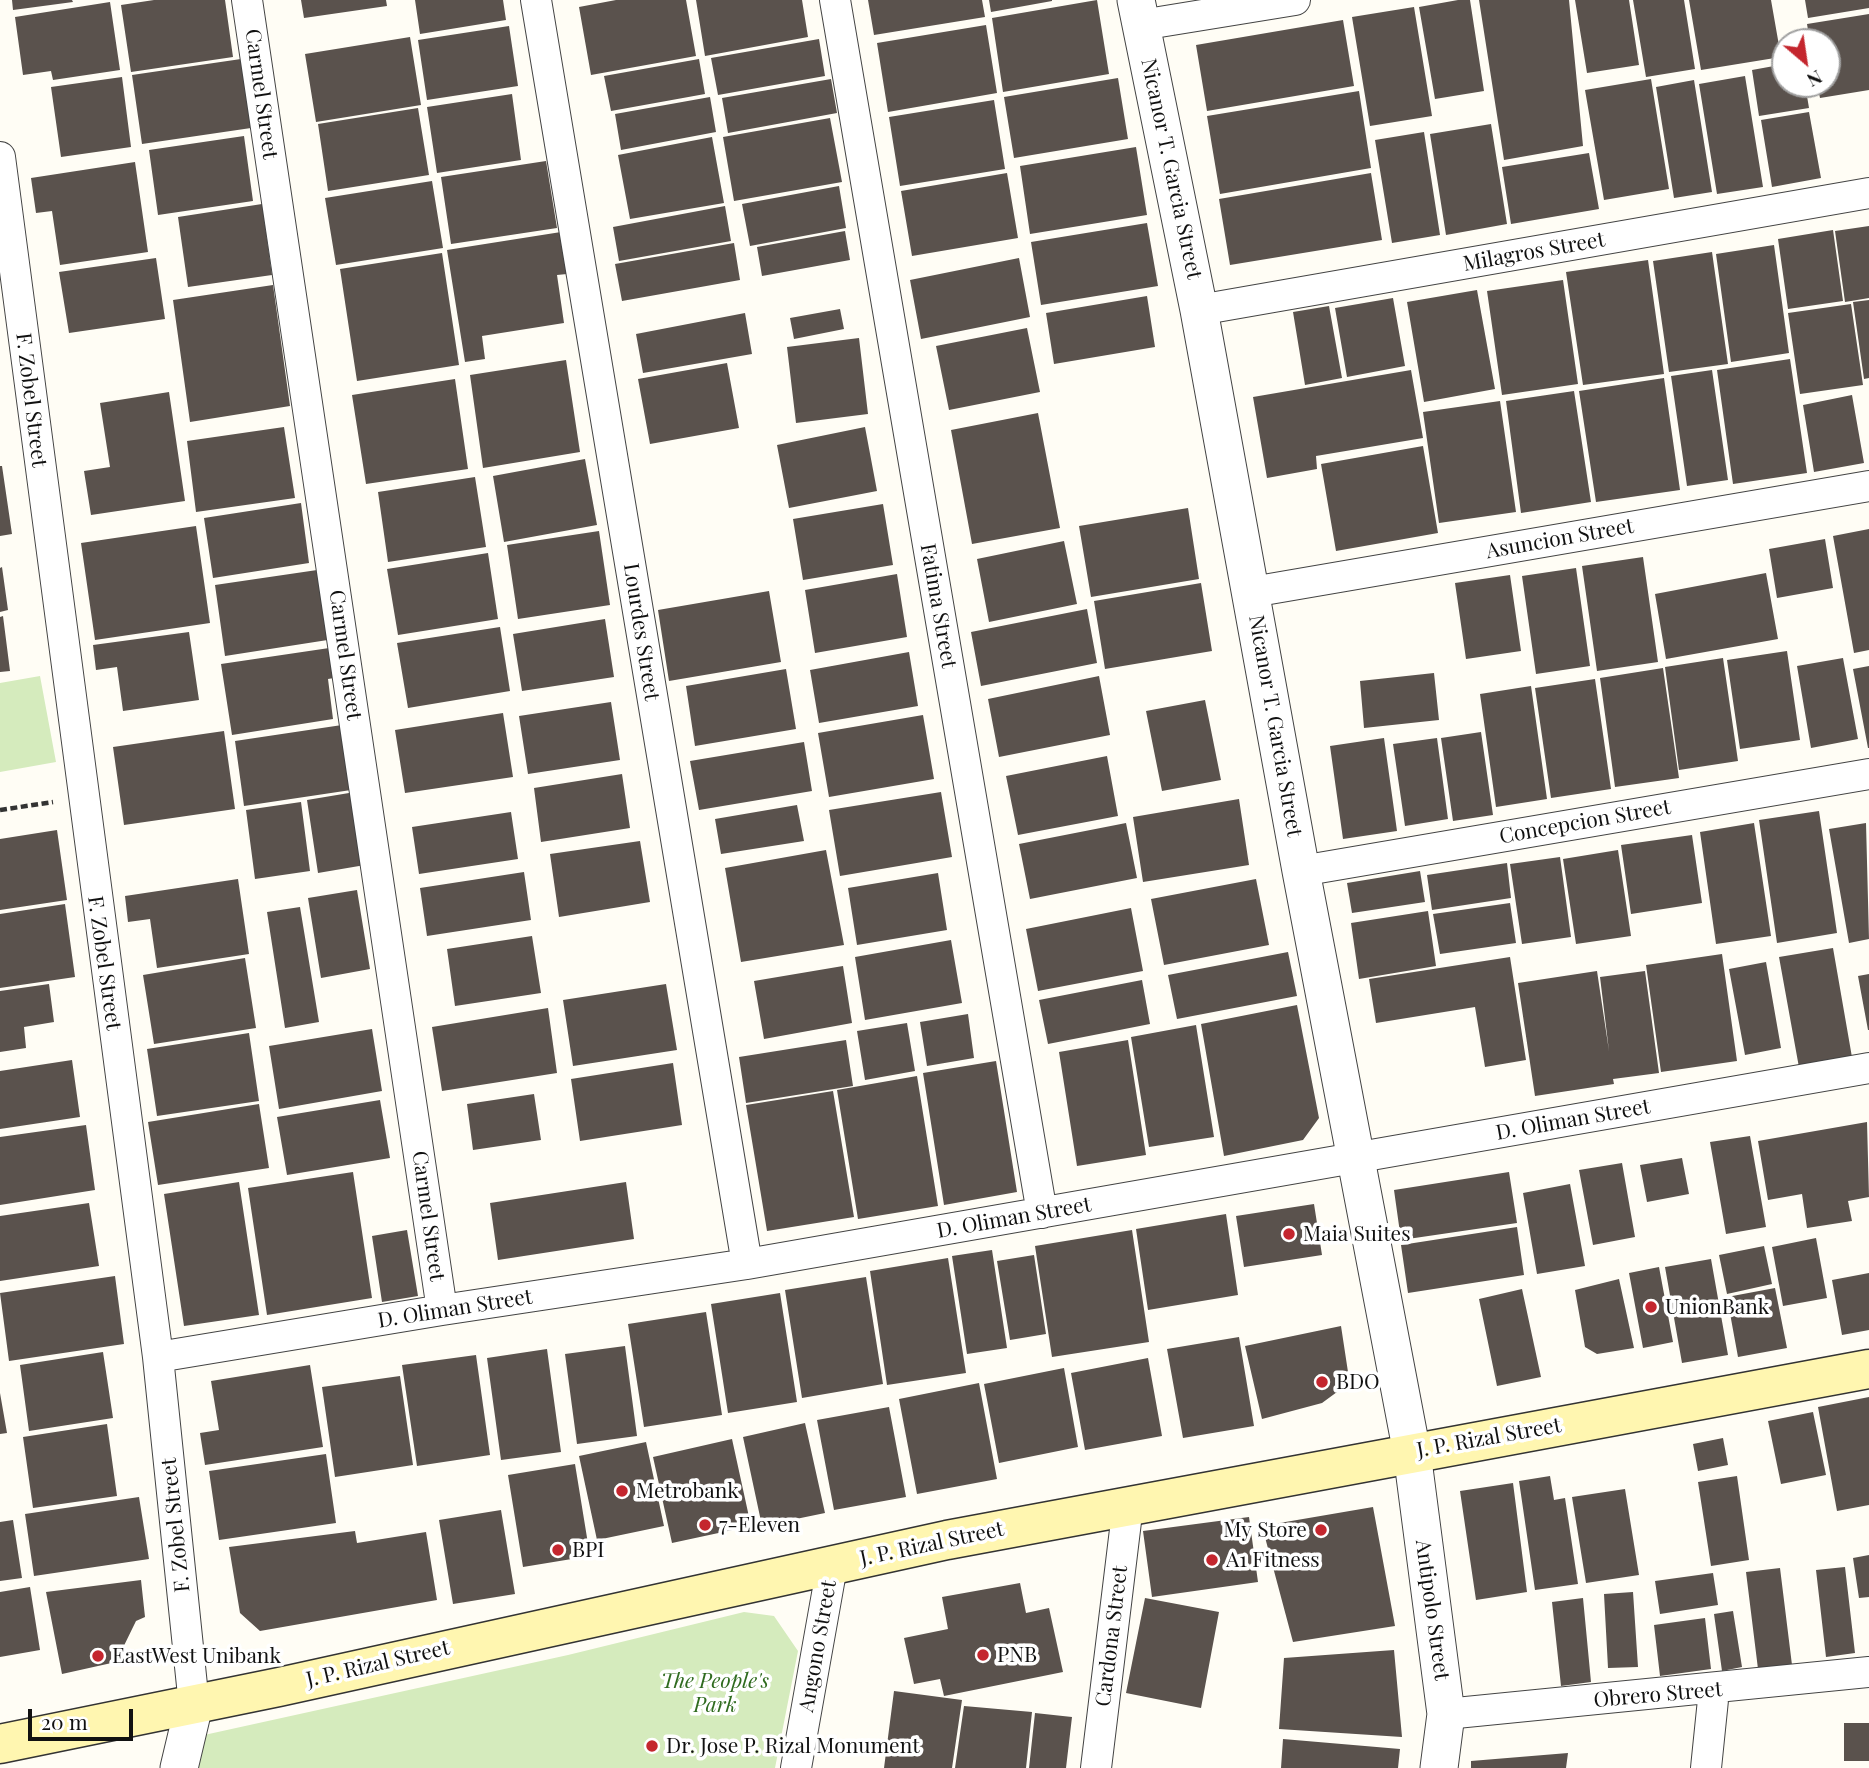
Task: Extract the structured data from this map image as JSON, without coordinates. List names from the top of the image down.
{
  "streets": {
    "main road": ["J. P. Rizal Street"],
    "street": [
      "Carmel Street",
      "Nicanor T. Garcia Street",
      "Milagros Street",
      "F. Zobel Street",
      "Asuncion Street",
      "Fatima Street",
      "Lourdes Street",
      "Concepcion Street",
      "D. Oliman Street",
      "Antipolo Street",
      "Cardona Street",
      "Angono Street",
      "Obrero Street"
    ]
  },
  "crossings": [
    ["Carmel Street", "D. Oliman Street"],
    ["Nicanor T. Garcia Street", "Milagros Street"],
    ["Nicanor T. Garcia Street", "Asuncion Street"],
    ["Nicanor T. Garcia Street", "Concepcion Street"],
    ["Nicanor T. Garcia Street", "D. Oliman Street"],
    ["Nicanor T. Garcia Street", "J. P. Rizal Street"],
    ["Nicanor T. Garcia Street", "Antipolo Street"],
    ["F. Zobel Street", "D. Oliman Street"],
    ["F. Zobel Street", "J. P. Rizal Street"],
    ["Fatima Street", "D. Oliman Street"],
    ["Lourdes Street", "D. Oliman Street"],
    ["J. P. Rizal Street", "Antipolo Street"],
    ["J. P. Rizal Street", "Cardona Street"],
    ["J. P. Rizal Street", "Angono Street"],
    ["Antipolo Street", "Obrero Street"]
  ],
  "parks": ["The People's Park"],
  "places": [
    "Maia Suites",
    "UnionBank",
    "BDO",
    "Metrobank",
    "7-Eleven",
    "My Store",
    "BPI",
    "A1 Fitness",
    "PNB",
    "EastWest Unibank",
    "Dr. Jose P. Rizal Monument"
  ],
  "scale_bar": "20 m",
  "north": "bottom right"
}
